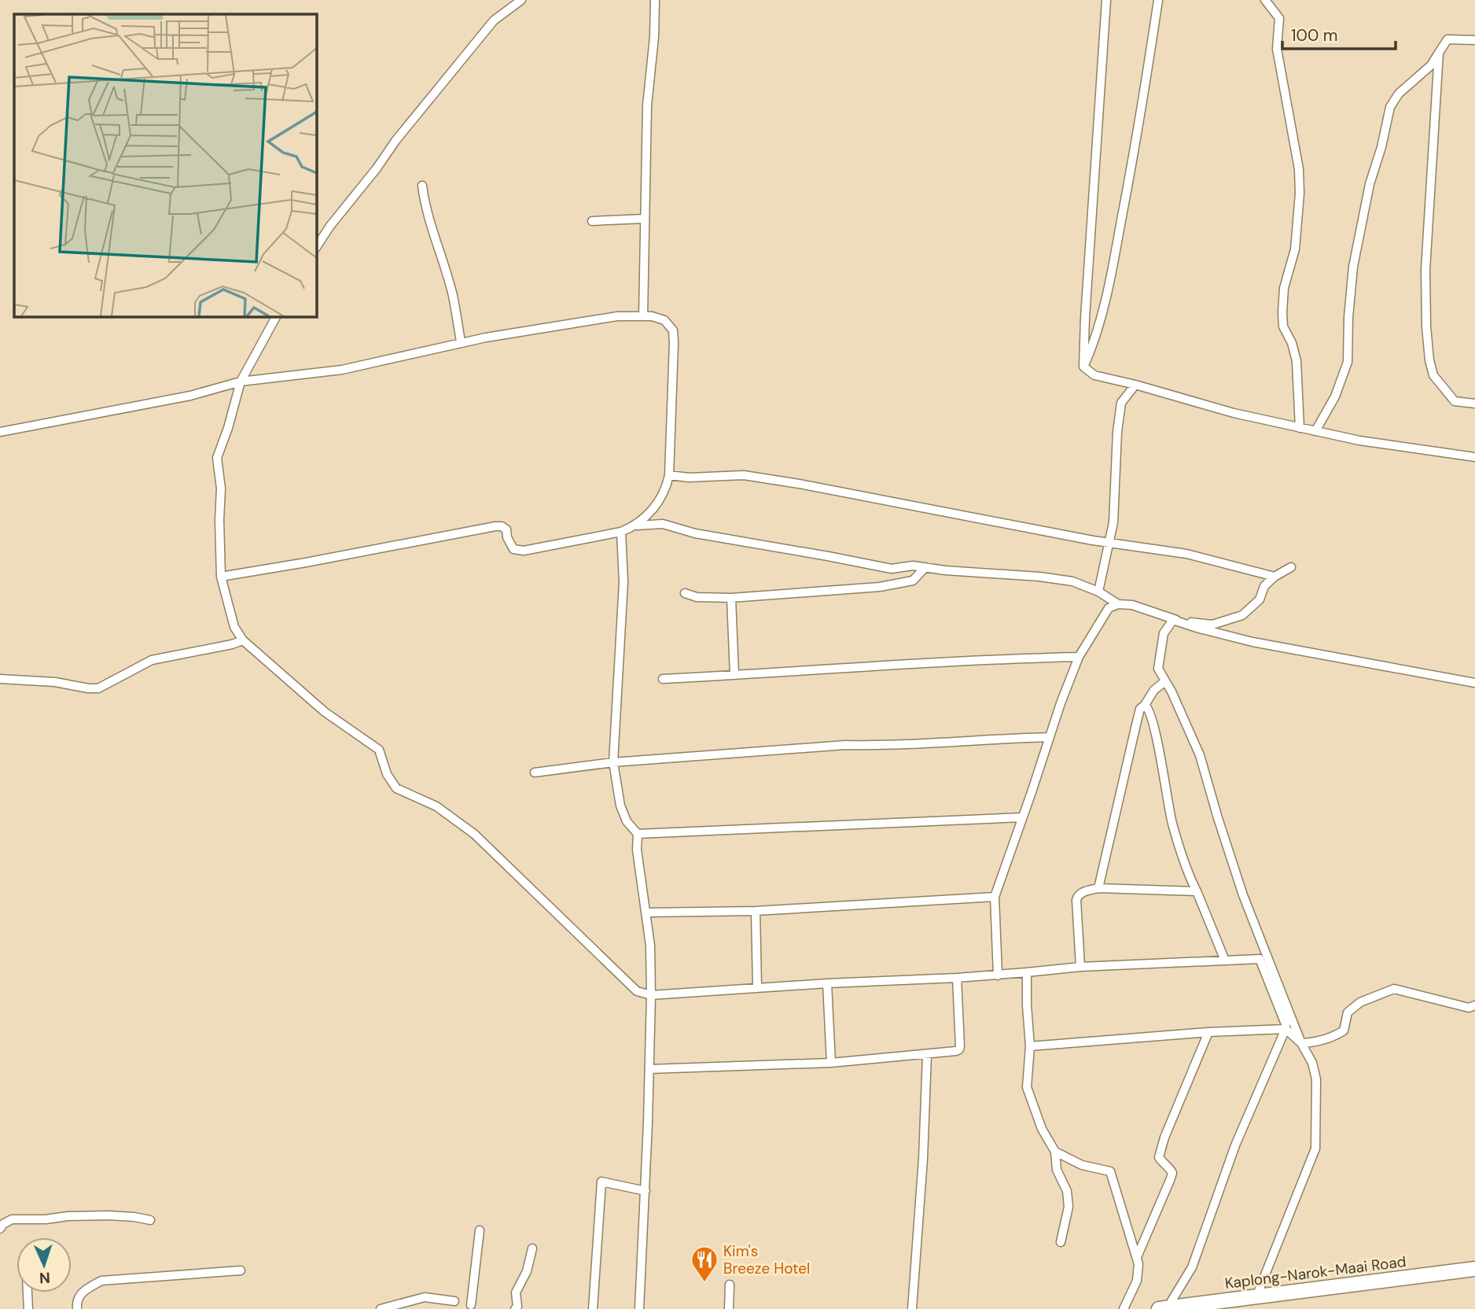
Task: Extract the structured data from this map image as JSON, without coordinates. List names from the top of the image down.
{
  "streets": {
    "highway": ["Kaplong-Narok-Maai Road"]
  },
  "places": {
    "restaurant": ["Kim's Breeze Hotel"]
  },
  "scale_bar": "100 m",
  "north": "bottom"
}
